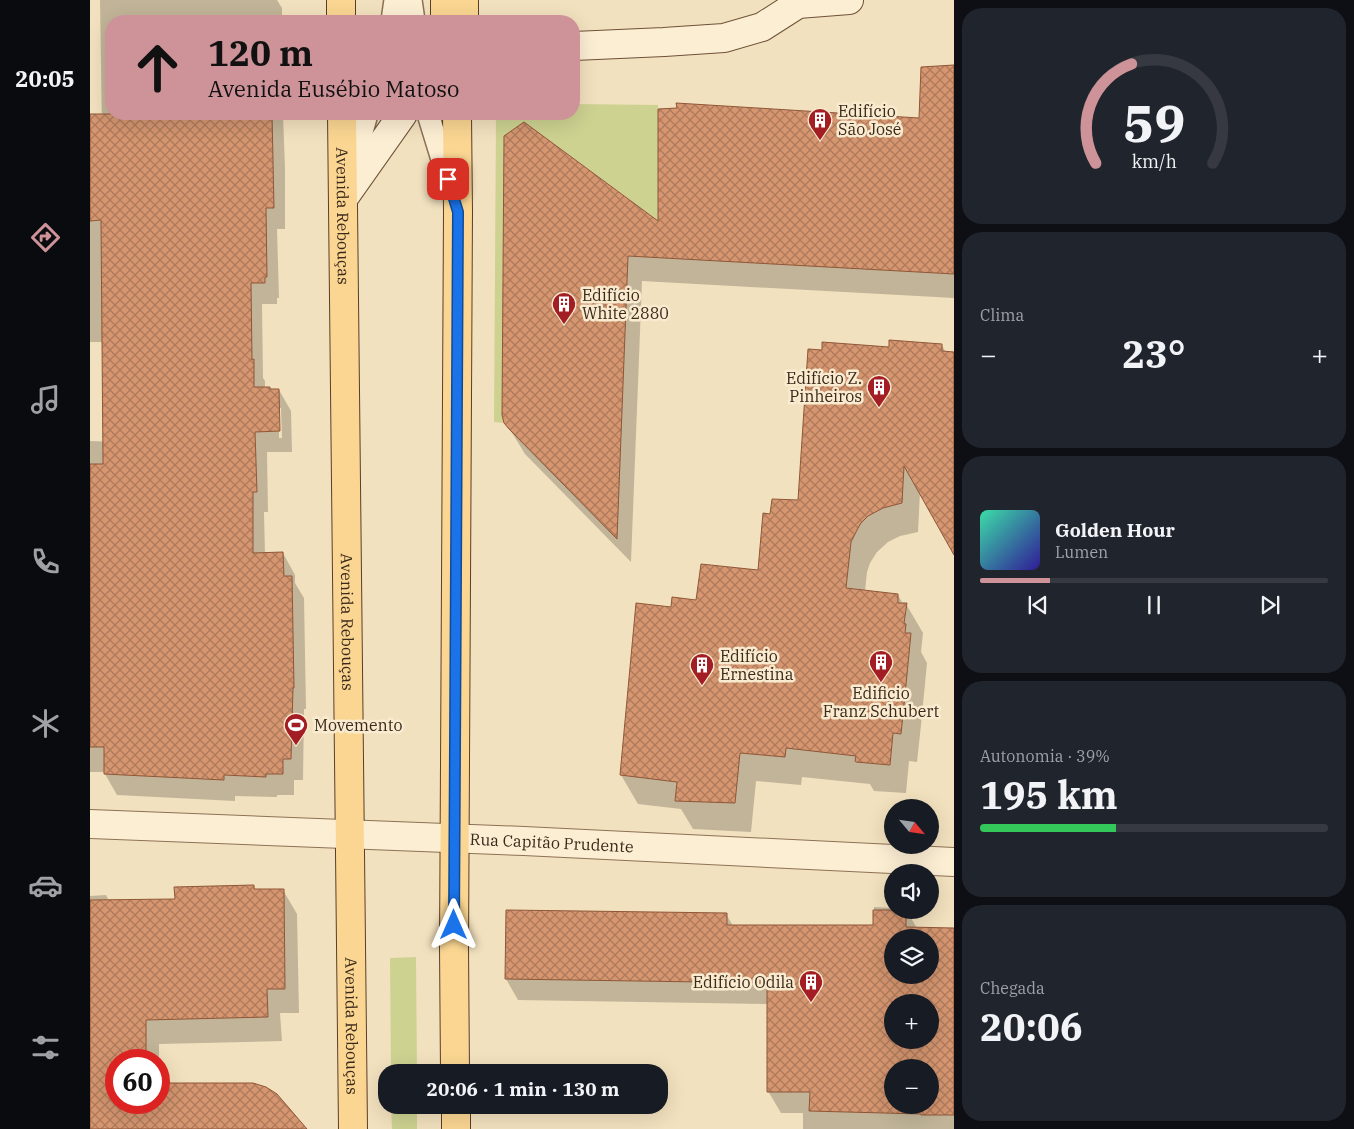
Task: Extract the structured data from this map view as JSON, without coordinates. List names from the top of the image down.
{
  "streets": {
    "main road": ["Avenida Rebouças"],
    "street": ["Rua Capitão Prudente"]
  },
  "crossings": [
    ["Avenida Rebouças", "Rua Capitão Prudente"]
  ],
  "places": {
    "building": [
      "Edifício São José",
      "Edifício White 2880",
      "Edifício Z. Pinheiros",
      "Edificio Franz Schubert",
      "Edifício Ernestina",
      "Edifício Odila"
    ],
    "sports": ["Movemento"]
  },
  "north": "bottom right",
  "page": {
    "tabs": "20:05",
    "turn": ["120 m", "Avenida Eusébio Matoso"],
    "tile": [
      "Clima",
      ["Autonomia · 39%", "195 km"],
      ["Chegada", "20:06"]
    ],
    "heat": ["−", "23°", "+"],
    "song": ["Golden Hour", "Lumen"],
    "map_buttons": ["+", "−"],
    "limit": "60",
    "trip": "20:06 · 1 min · 130 m",
    "gauge": ["59", "km/h"]
  }
}
